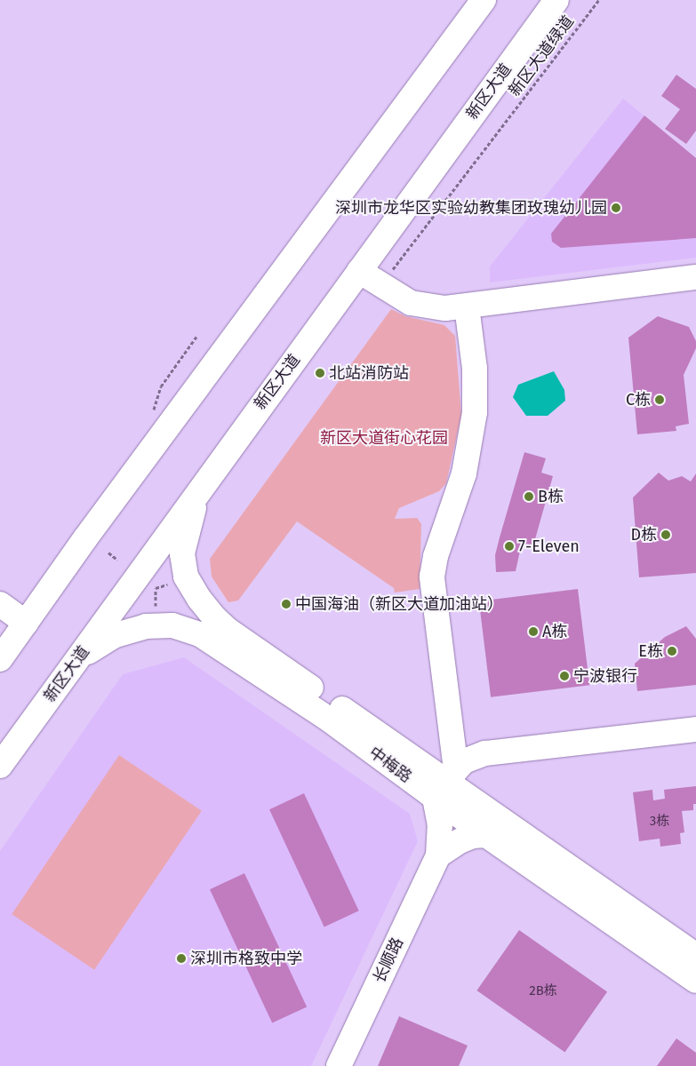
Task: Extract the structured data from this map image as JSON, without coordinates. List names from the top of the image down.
{
  "streets": {
    "main road": ["新区大道", "中梅路", "长顺路"],
    "path": ["新区大道绿道"]
  },
  "crossings": [
    ["新区大道", "中梅路"]
  ],
  "parks": ["新区大道街心花园"],
  "places": [
    "深圳市龙华区实验幼教集团玫瑰幼儿园",
    "北站消防站",
    "C栋",
    "B栋",
    "D栋",
    "7-Eleven",
    "中国海油（新区大道加油站）",
    "A栋",
    "E栋",
    "宁波银行",
    "深圳市格致中学"
  ],
  "house_numbers": ["3栋", "2B栋"]
}
